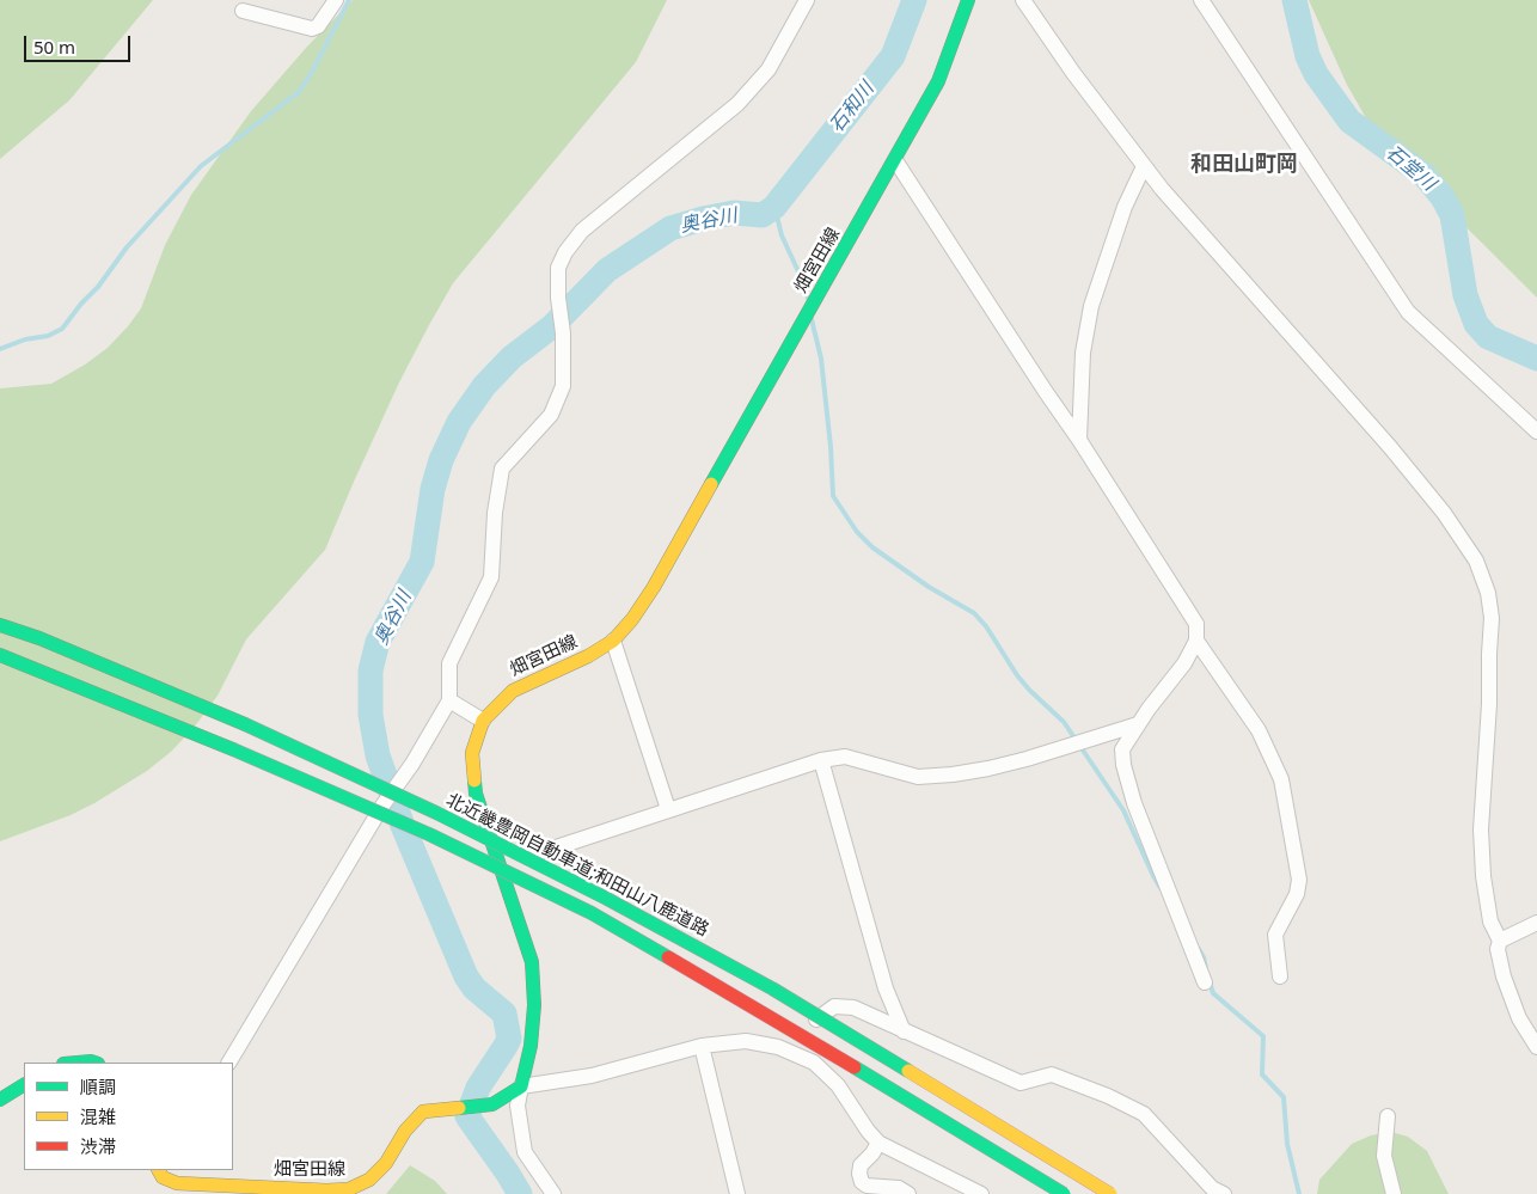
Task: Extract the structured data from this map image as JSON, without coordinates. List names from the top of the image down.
{
  "streets": {
    "main road": ["畑宮田線", "北近畿豊岡自動車道;和田山八鹿道路"]
  },
  "districts": ["和田山町岡"],
  "water": ["石和川", "石堂川", "奥谷川"],
  "legend": ["順調", "混雑", "渋滞"],
  "scale_bar": "50 m"
}
